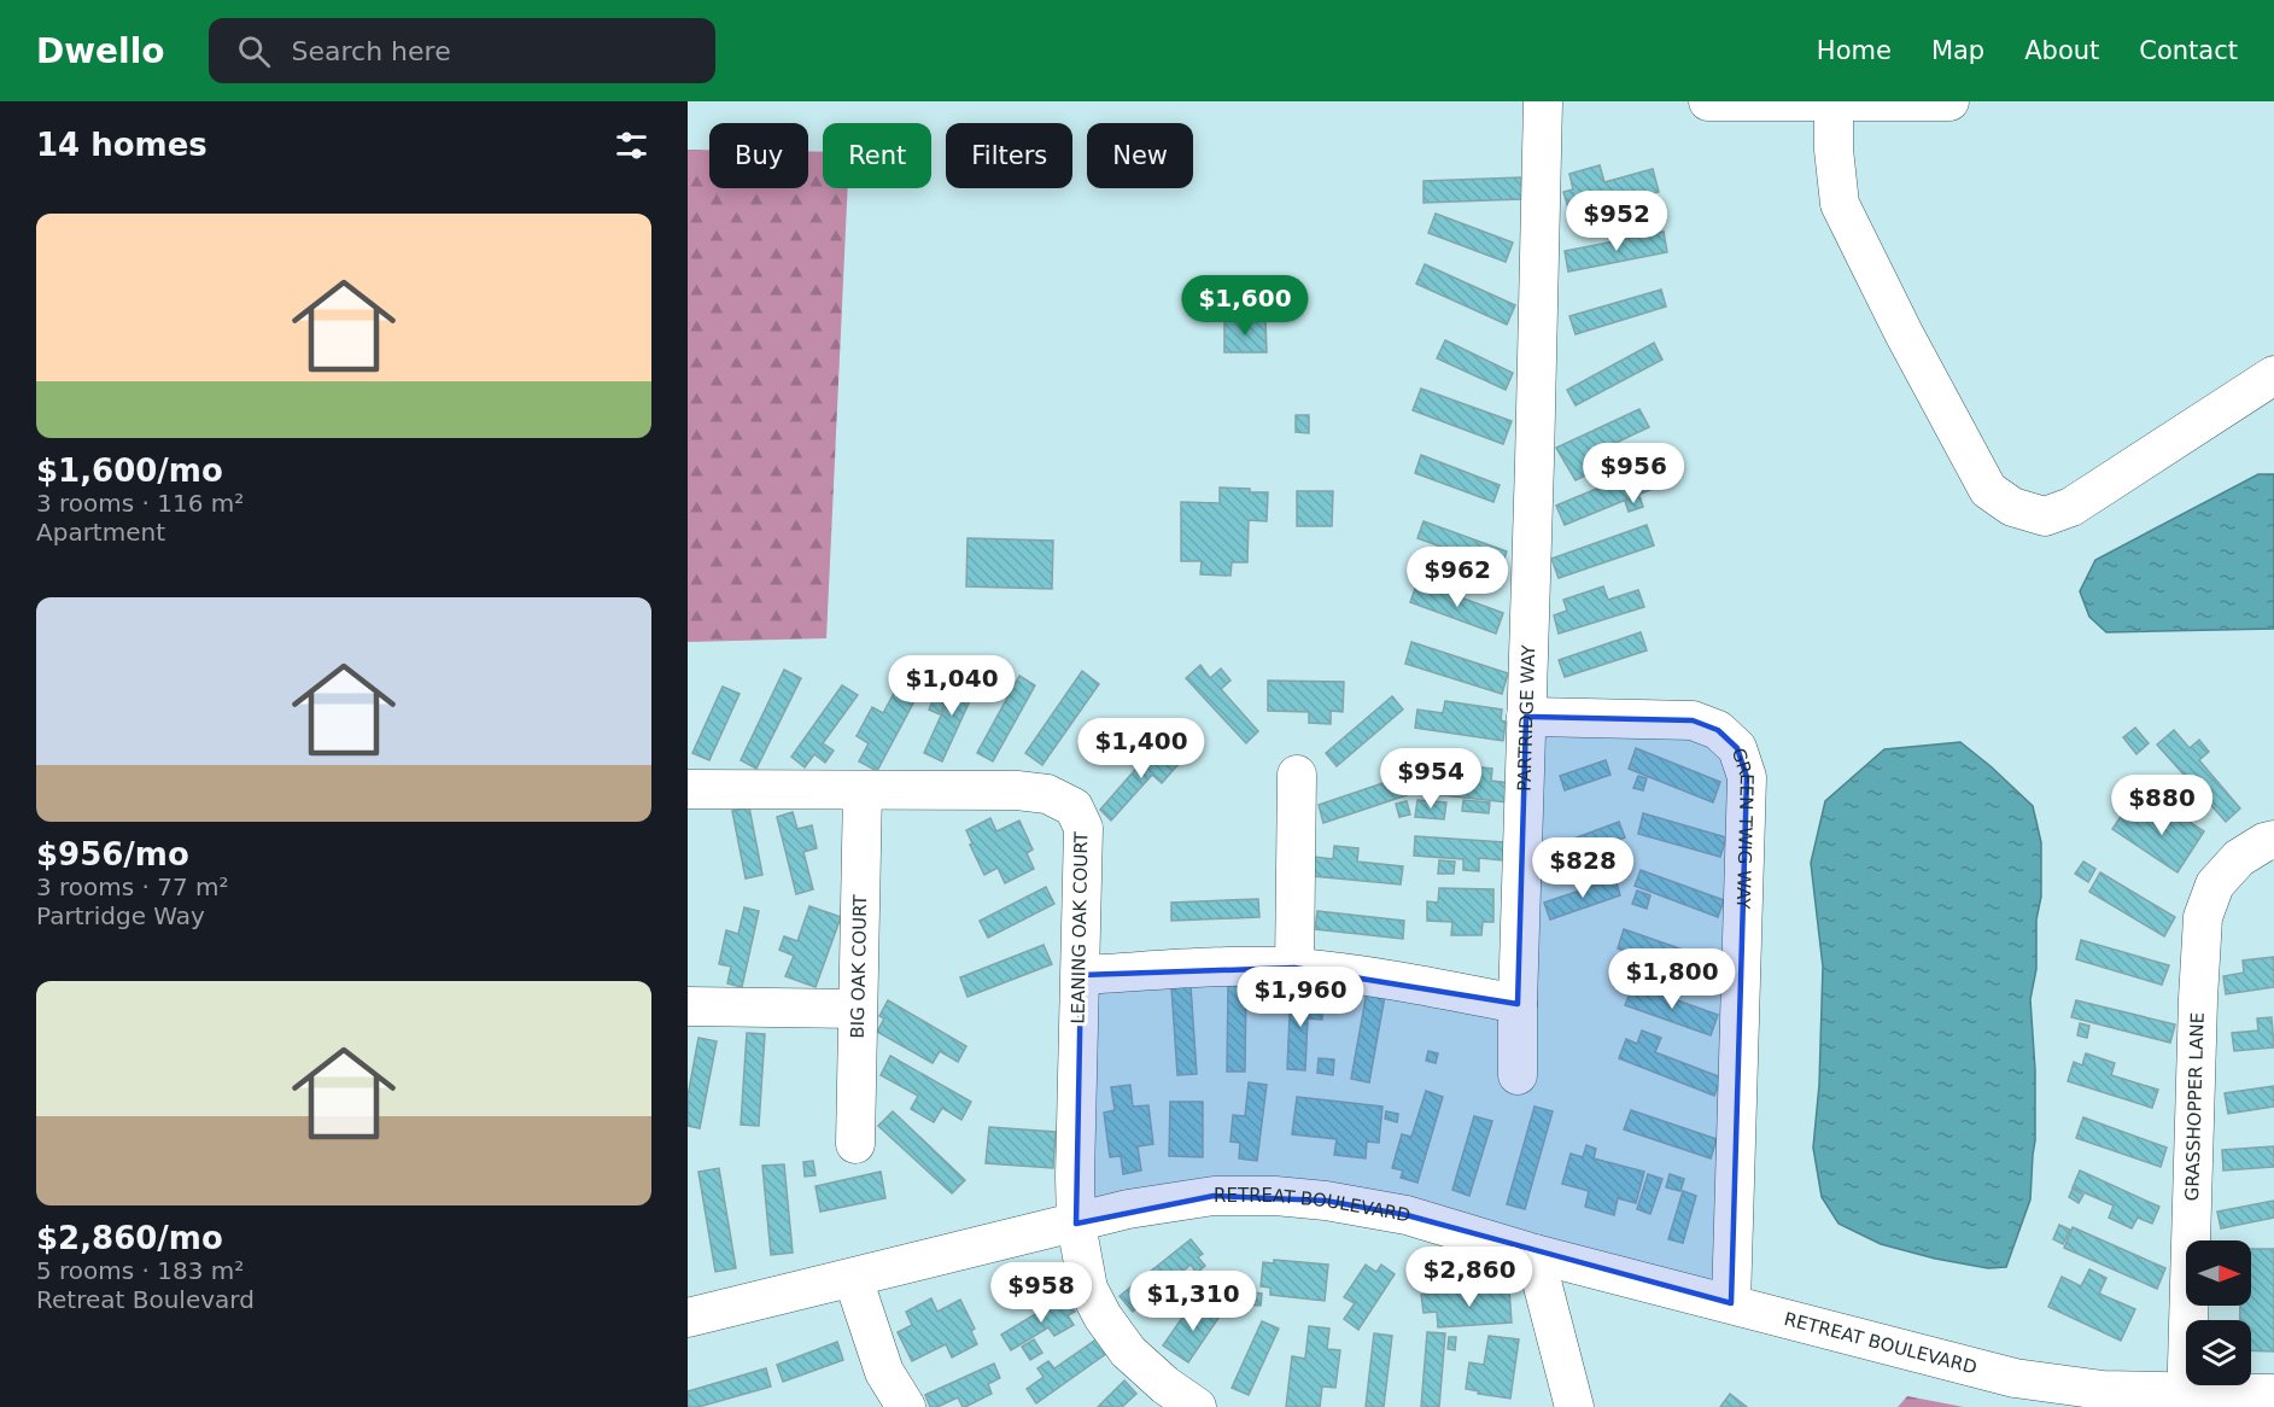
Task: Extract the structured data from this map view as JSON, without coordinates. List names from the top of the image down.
{
  "streets": {
    "street": [
      "PARTRIDGE WAY",
      "GREEN TWIG WAY",
      "LEANING OAK COURT",
      "BIG OAK COURT",
      "GRASSHOPPER LANE",
      "RETREAT BOULEVARD"
    ]
  },
  "crossings": [
    ["PARTRIDGE WAY", "GREEN TWIG WAY"],
    ["GREEN TWIG WAY", "RETREAT BOULEVARD"],
    ["LEANING OAK COURT", "BIG OAK COURT"],
    ["LEANING OAK COURT", "RETREAT BOULEVARD"],
    ["GRASSHOPPER LANE", "RETREAT BOULEVARD"]
  ],
  "north": "right",
  "page": {
    "header": "Dwello",
    "search": "Search here",
    "nav": [
      "Home",
      "Map",
      "About",
      "Contact"
    ],
    "heading": "14 homes",
    "chip": [
      "Buy",
      "Rent",
      "Filters",
      "New"
    ],
    "list": [
      {
        "name": "$1,600/mo",
        "note": "3 rooms · 116 m² · Apartment"
      },
      {
        "name": "$956/mo",
        "note": "3 rooms · 77 m² · Partridge Way"
      },
      {
        "name": "$2,860/mo",
        "note": "5 rooms · 183 m² · Retreat Boulevard"
      }
    ],
    "price": [
      "$952",
      "$1,600",
      "$956",
      "$962",
      "$1,040",
      "$1,400",
      "$954",
      "$880",
      "$828",
      "$1,800",
      "$1,960",
      "$2,860",
      "$958",
      "$1,310"
    ]
  }
}
